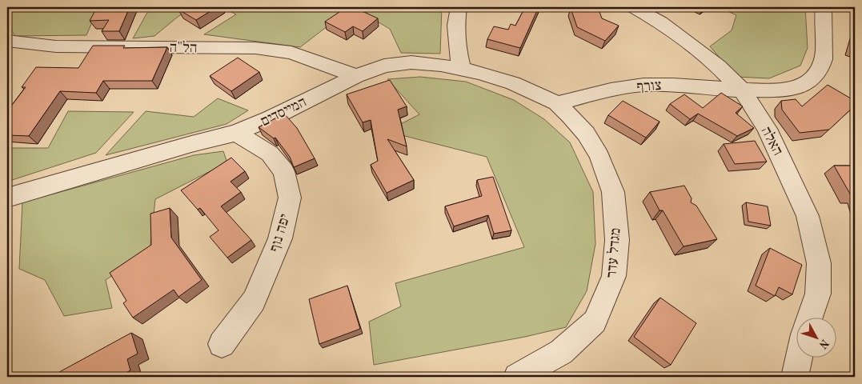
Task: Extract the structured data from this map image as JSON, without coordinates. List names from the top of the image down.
{
  "streets": {
    "street": [
      "הל\"ה",
      "צורף",
      "המייסדים",
      "האלה",
      "יפה נוף",
      "מגדל עדר"
    ]
  },
  "crossings": [
    ["הל\"ה", "המייסדים"],
    ["צורף", "המייסדים"],
    ["צורף", "האלה"],
    ["צורף", "מגדל עדר"],
    ["המייסדים", "יפה נוף"],
    ["המייסדים", "מגדל עדר"]
  ],
  "north": "bottom right"
}
